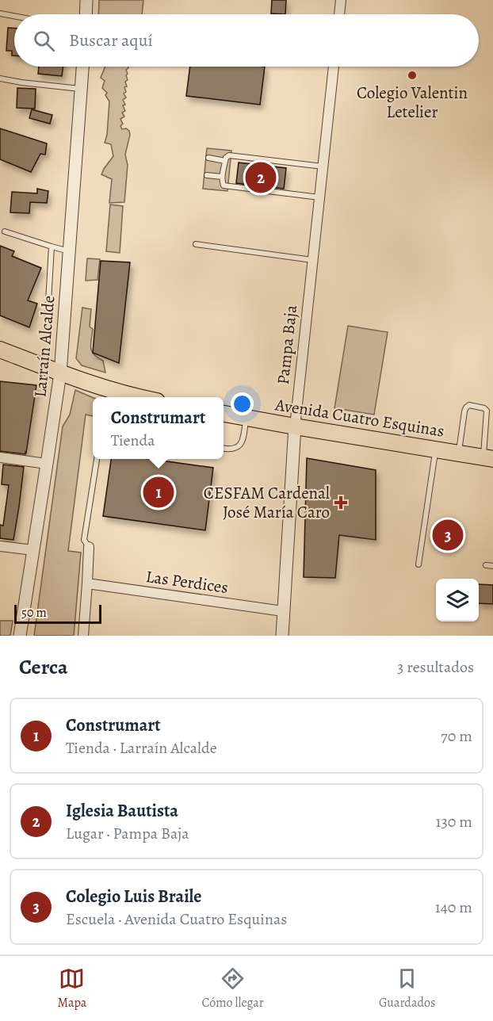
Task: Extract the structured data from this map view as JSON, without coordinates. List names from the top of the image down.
{
  "streets": {
    "main road": ["Avenida Cuatro Esquinas"],
    "street": ["Pampa Baja", "Larraín Alcalde", "Las Perdices"]
  },
  "crossings": [
    ["Pampa Baja", "Avenida Cuatro Esquinas"],
    ["Pampa Baja", "Las Perdices"]
  ],
  "places": {
    "other": ["Colegio Valentin Letelier"],
    "health": ["CESFAM Cardenal José María Caro"]
  },
  "scale_bar": "50 m",
  "page": {
    "search": "Buscar aquí",
    "pins": ["2", "1", "3"],
    "popup": ["Construmart", "Tienda"],
    "scale": "50 m",
    "heading": ["Cerca", "3 resultados"],
    "list": [
      {
        "mark": "1",
        "name": "Construmart",
        "note": "Tienda · Larraín Alcalde",
        "value": "70 m"
      },
      {
        "mark": "2",
        "name": "Iglesia Bautista",
        "note": "Lugar · Pampa Baja",
        "value": "130 m"
      },
      {
        "mark": "3",
        "name": "Colegio Luis Braile",
        "note": "Escuela · Avenida Cuatro Esquinas",
        "value": "140 m"
      }
    ],
    "nav": ["Mapa", "Cómo llegar", "Guardados"]
  }
}
